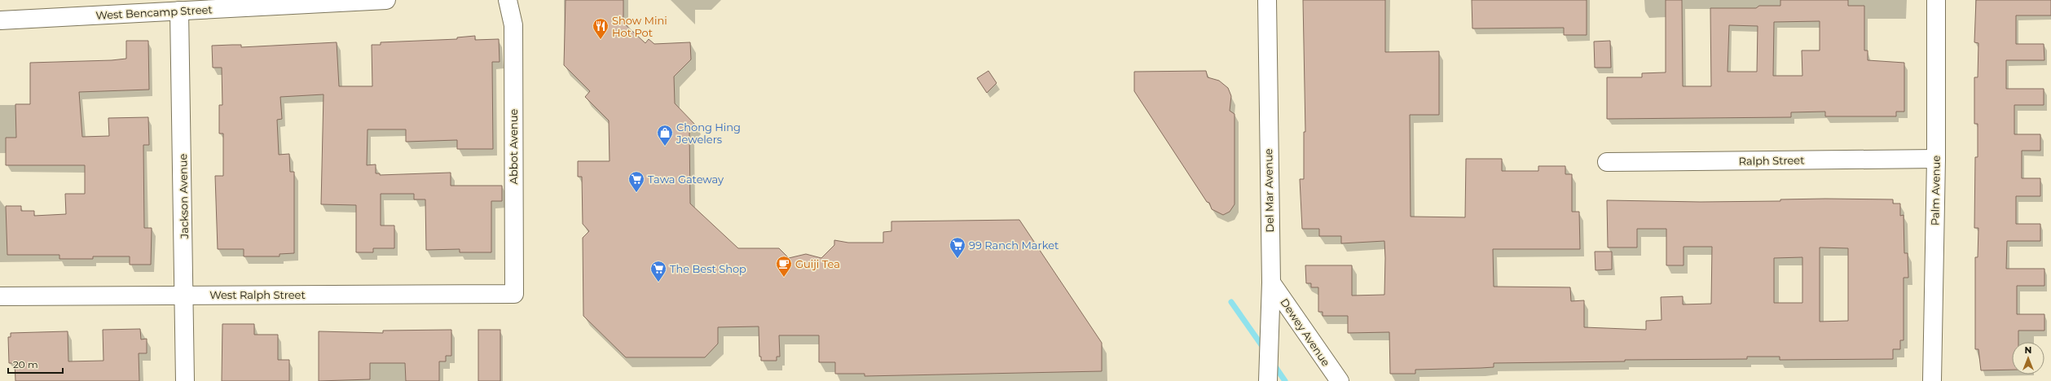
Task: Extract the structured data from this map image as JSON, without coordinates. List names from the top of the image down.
{
  "streets": {
    "street": [
      "West Bencamp Street",
      "Abbot Avenue",
      "Ralph Street",
      "Del Mar Avenue",
      "Palm Avenue",
      "Jackson Avenue",
      "West Ralph Street",
      "Dewey Avenue"
    ]
  },
  "crossings": [
    ["West Bencamp Street", "Jackson Avenue"],
    ["Abbot Avenue", "West Ralph Street"],
    ["Ralph Street", "Palm Avenue"],
    ["Del Mar Avenue", "Dewey Avenue"],
    ["Jackson Avenue", "West Ralph Street"]
  ],
  "places": {
    "restaurant": ["Show Mini Hot Pot"],
    "shop": ["Chong Hing Jewelers"],
    "supermarket": ["Tawa Gateway", "99 Ranch Market", "The Best Shop"],
    "cafe": ["Guiji Tea"]
  },
  "scale_bar": "20 m",
  "north": "top"
}
